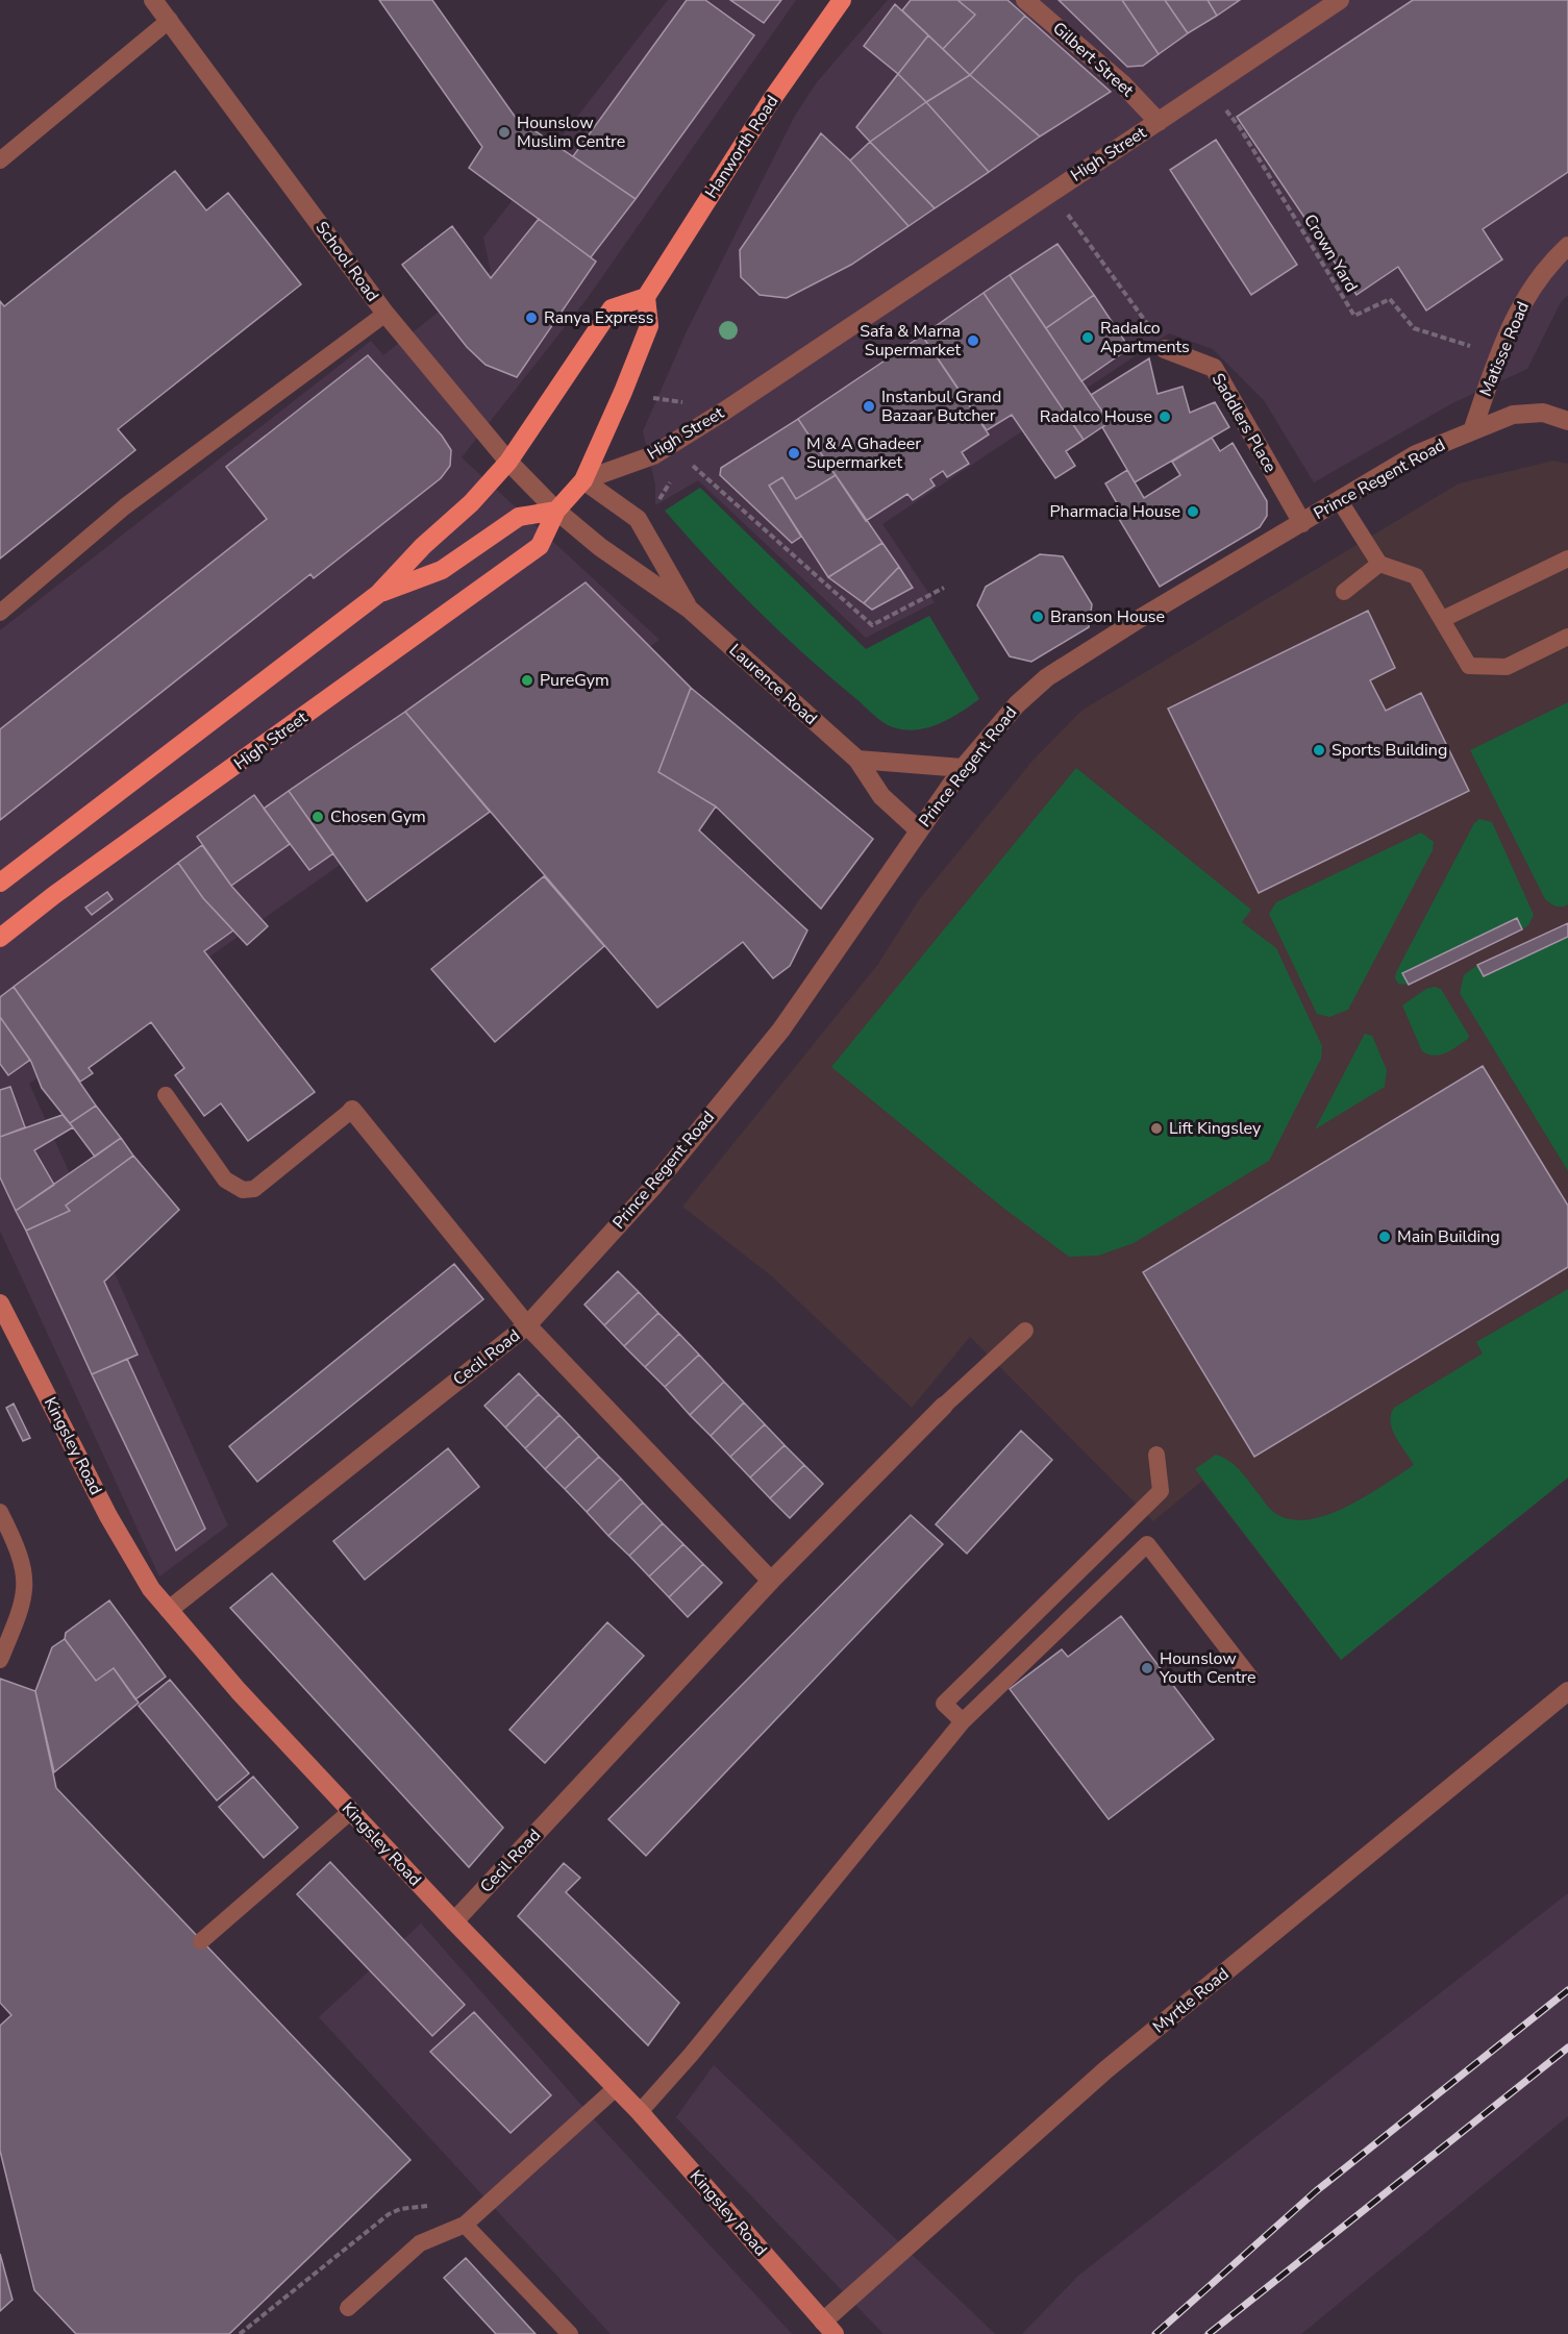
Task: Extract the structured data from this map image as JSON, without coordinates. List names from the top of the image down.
{
  "streets": {
    "main road": ["Hanworth Road", "High Street"],
    "street": [
      "Gilbert Street",
      "School Road",
      "Matisse Road",
      "Saddlers Place",
      "Prince Regent Road",
      "Laurence Road",
      "Cecil Road",
      "Kingsley Road",
      "Myrtle Road"
    ],
    "path": ["Crown Yard"]
  },
  "crossings": [
    ["Gilbert Street", "High Street"],
    ["High Street", "School Road"],
    ["High Street", "Laurence Road"],
    ["Crown Yard", "Matisse Road"],
    ["School Road", "Laurence Road"],
    ["Matisse Road", "Prince Regent Road"],
    ["Saddlers Place", "Prince Regent Road"],
    ["Prince Regent Road", "Laurence Road"],
    ["Prince Regent Road", "Cecil Road"],
    ["Cecil Road", "Kingsley Road"],
    ["Kingsley Road", "Myrtle Road"]
  ],
  "places": [
    "Hounslow Muslim Centre",
    "Ranya Express",
    "Radalco Apartments",
    "Safa & Marna Supermarket",
    "Instanbul Grand Bazaar Butcher",
    "Radalco House",
    "M & A Ghadeer Supermarket",
    "Pharmacia House",
    "Branson House",
    "PureGym",
    "Sports Building",
    "Chosen Gym",
    "Lift Kingsley",
    "Main Building",
    "Hounslow Youth Centre"
  ]
}
